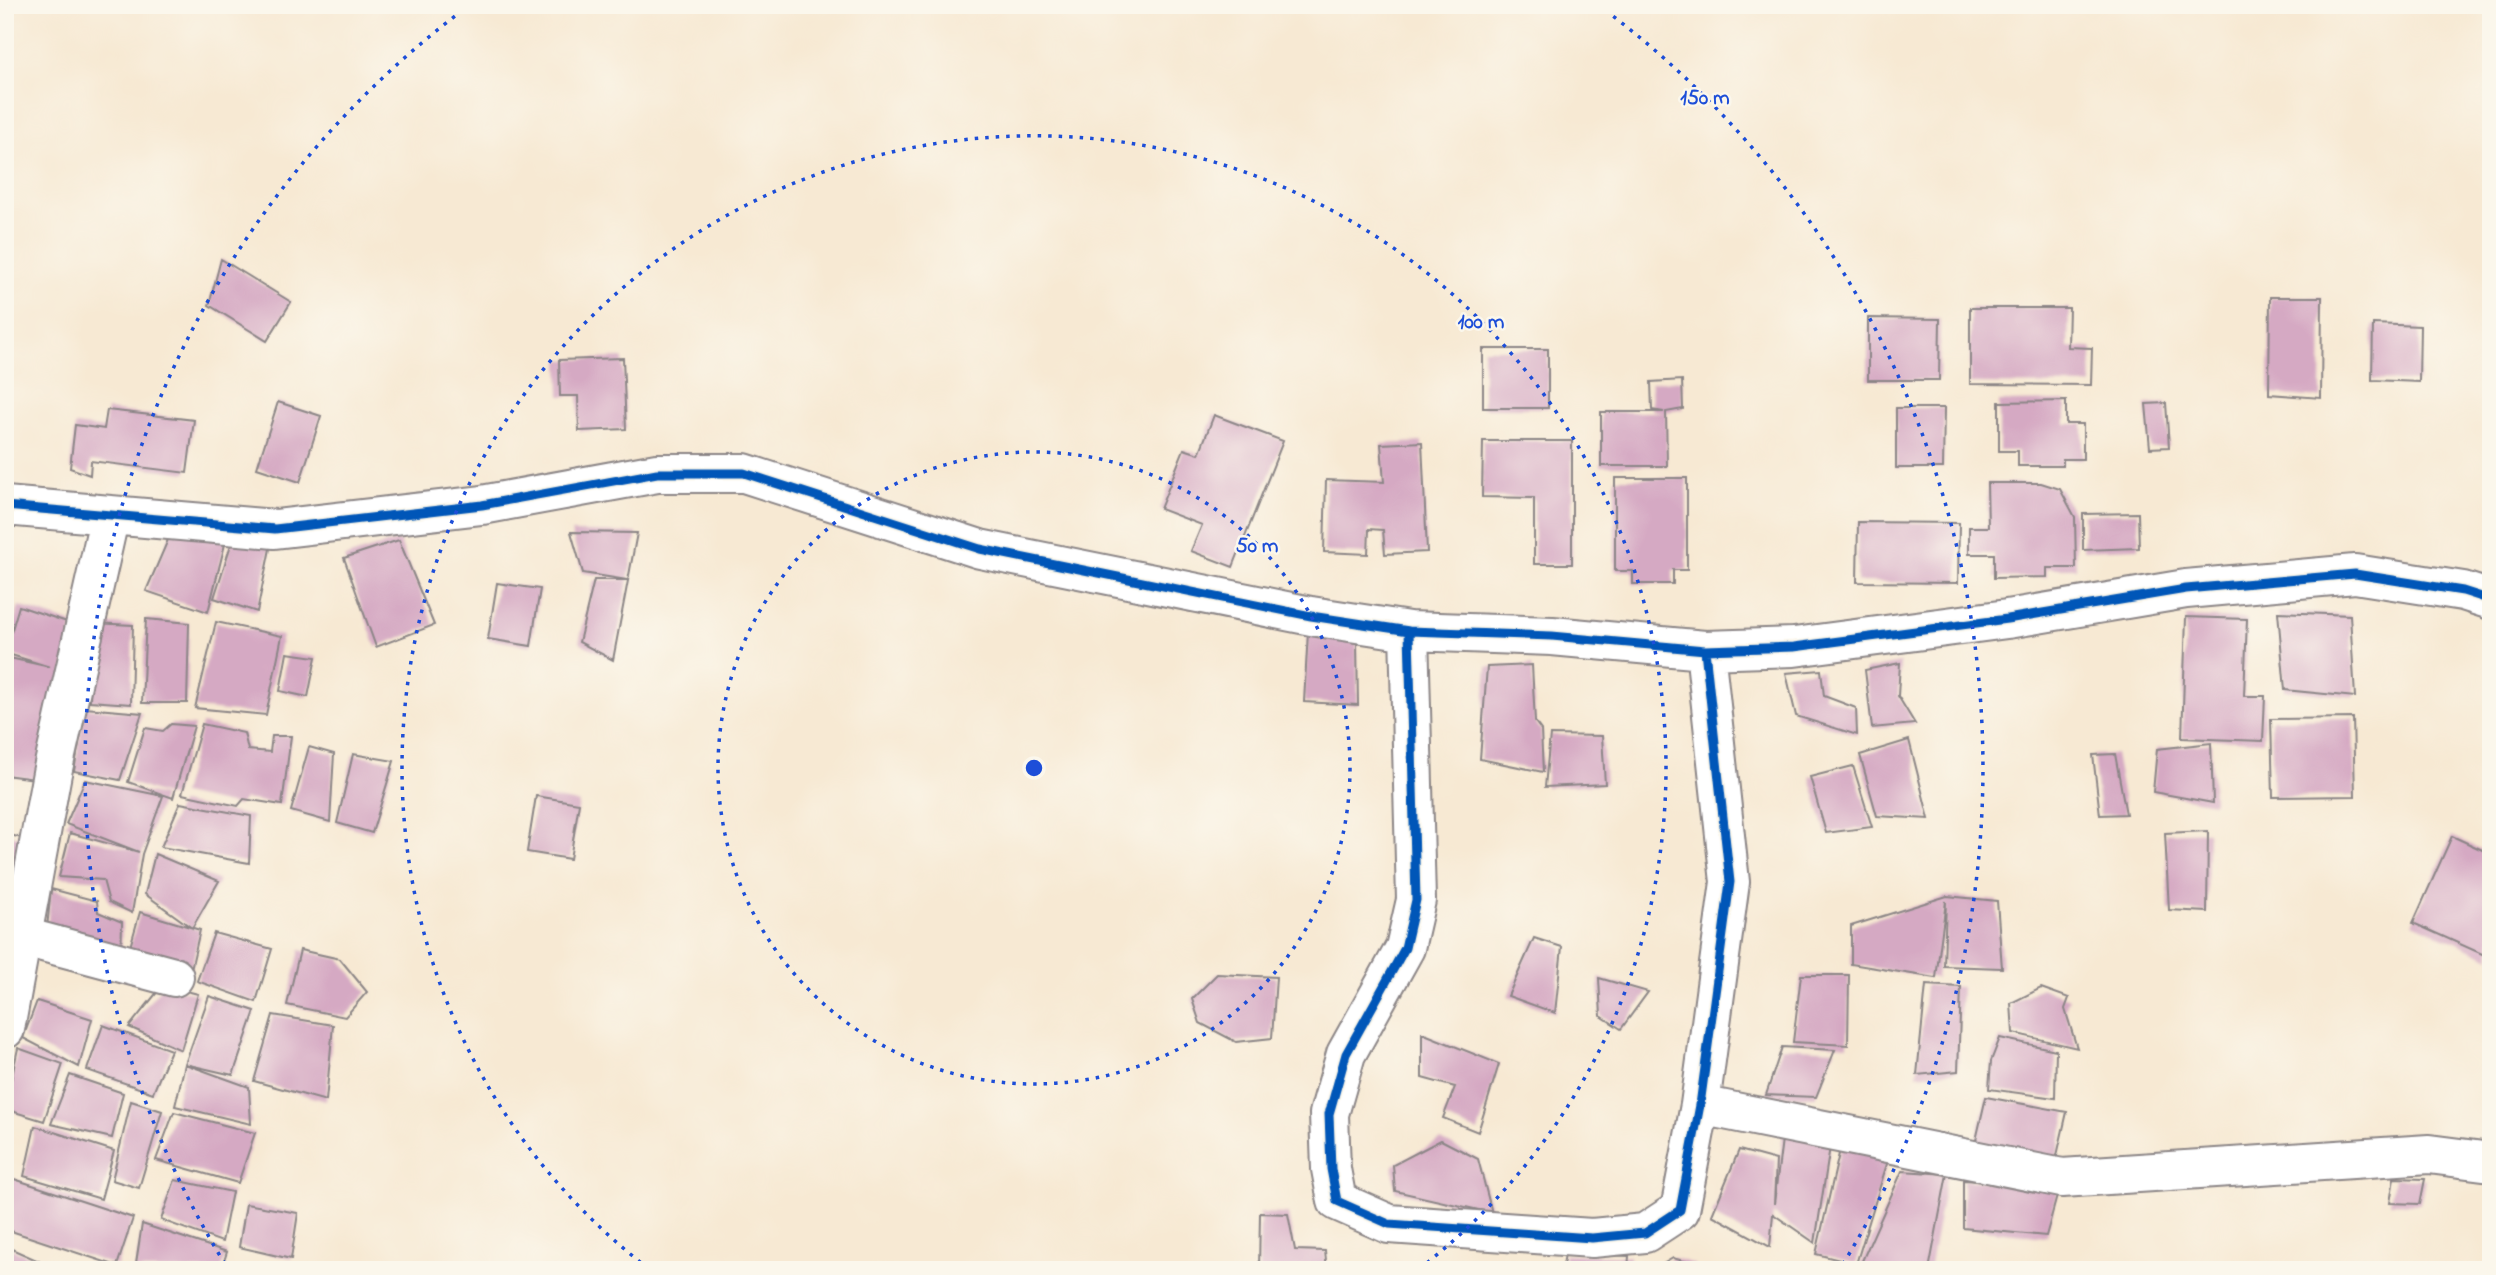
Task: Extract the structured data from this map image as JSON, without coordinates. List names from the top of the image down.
{
  "rings": ["150 m", "100 m", "50 m"]
}
